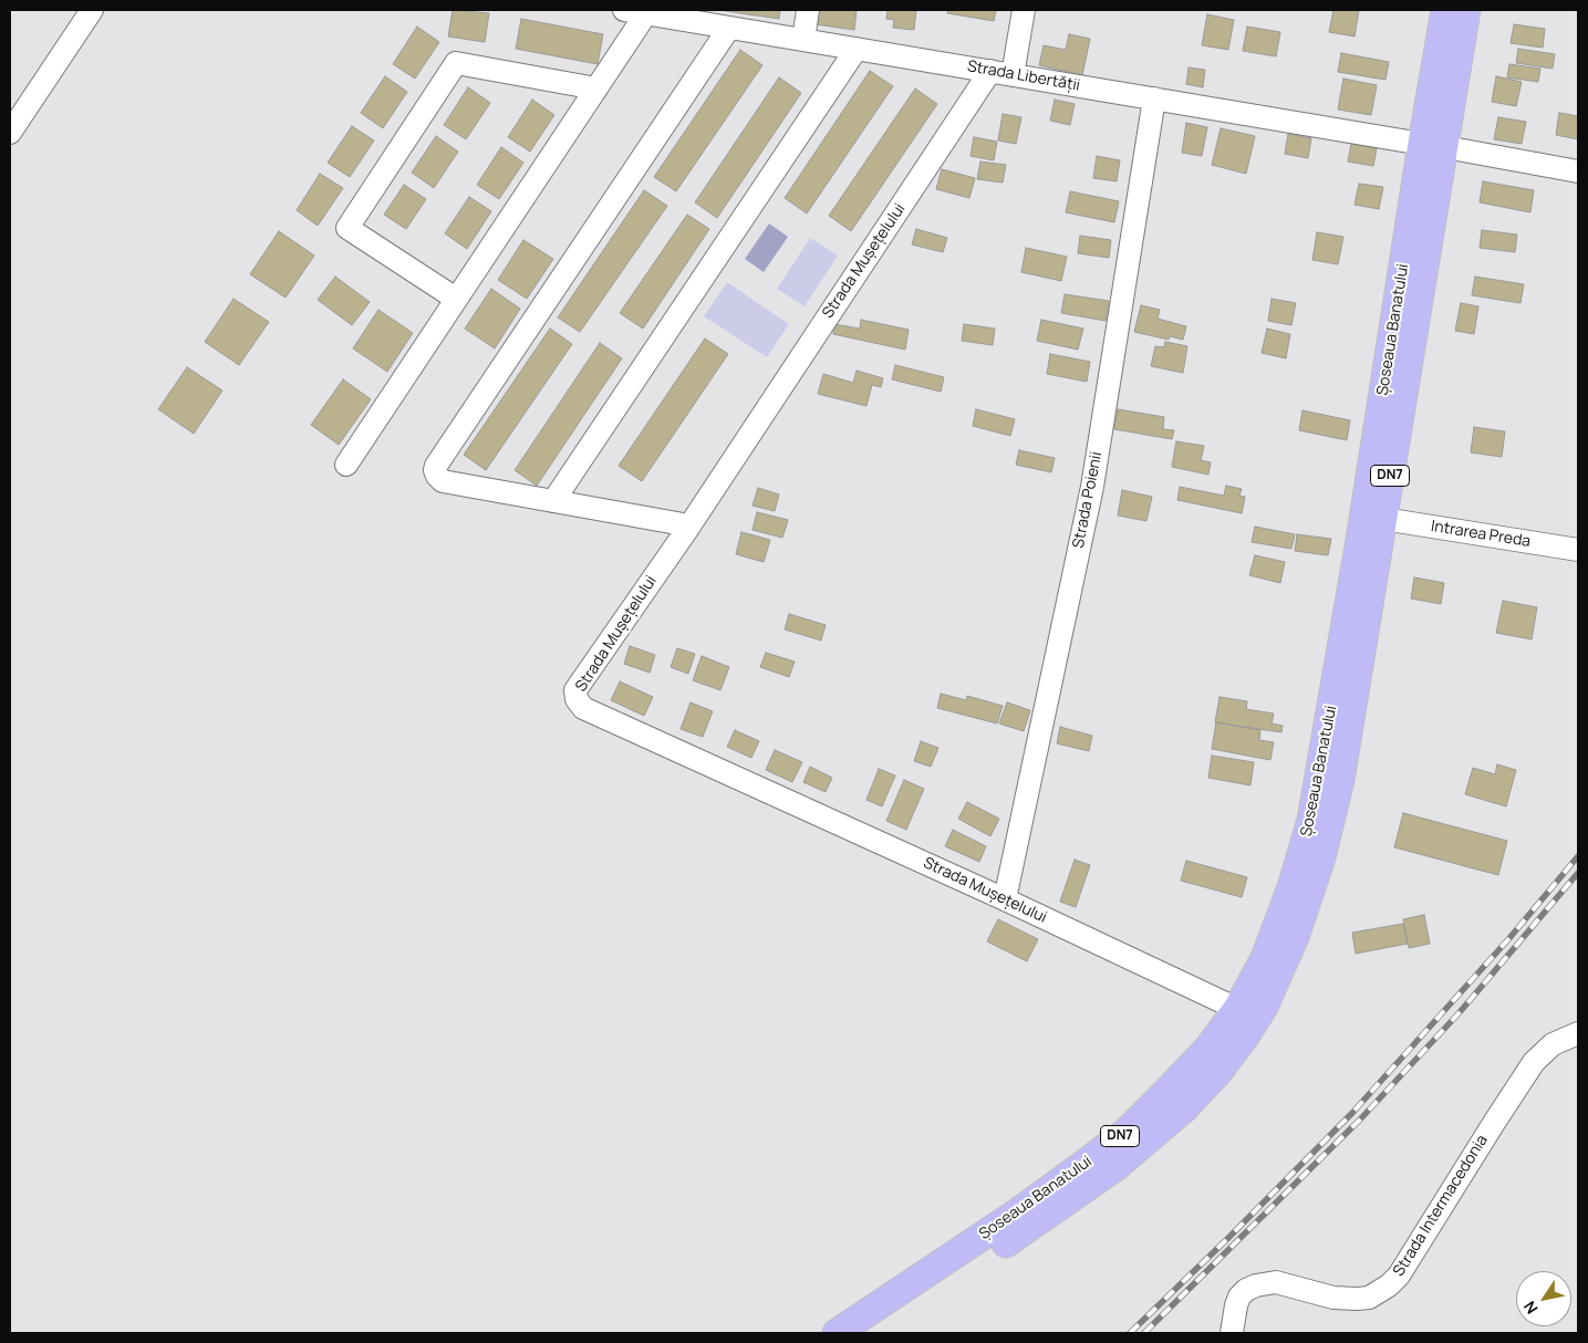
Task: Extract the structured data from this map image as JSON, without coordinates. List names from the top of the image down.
{
  "streets": {
    "main road": ["Șoseaua Banatului", "DN7"],
    "street": [
      "Strada Libertății",
      "Strada Mușețelului",
      "Strada Poienii",
      "Intrarea Preda",
      "Strada Intermacedonia"
    ]
  },
  "crossings": [
    ["Strada Libertății", "Strada Mușețelului"],
    ["Strada Libertății", "Șoseaua Banatului"],
    ["Strada Libertății", "Strada Poienii"],
    ["Strada Mușețelului", "Șoseaua Banatului"],
    ["Strada Mușețelului", "Strada Poienii"],
    ["Șoseaua Banatului", "Intrarea Preda"]
  ],
  "north": "bottom left"
}
